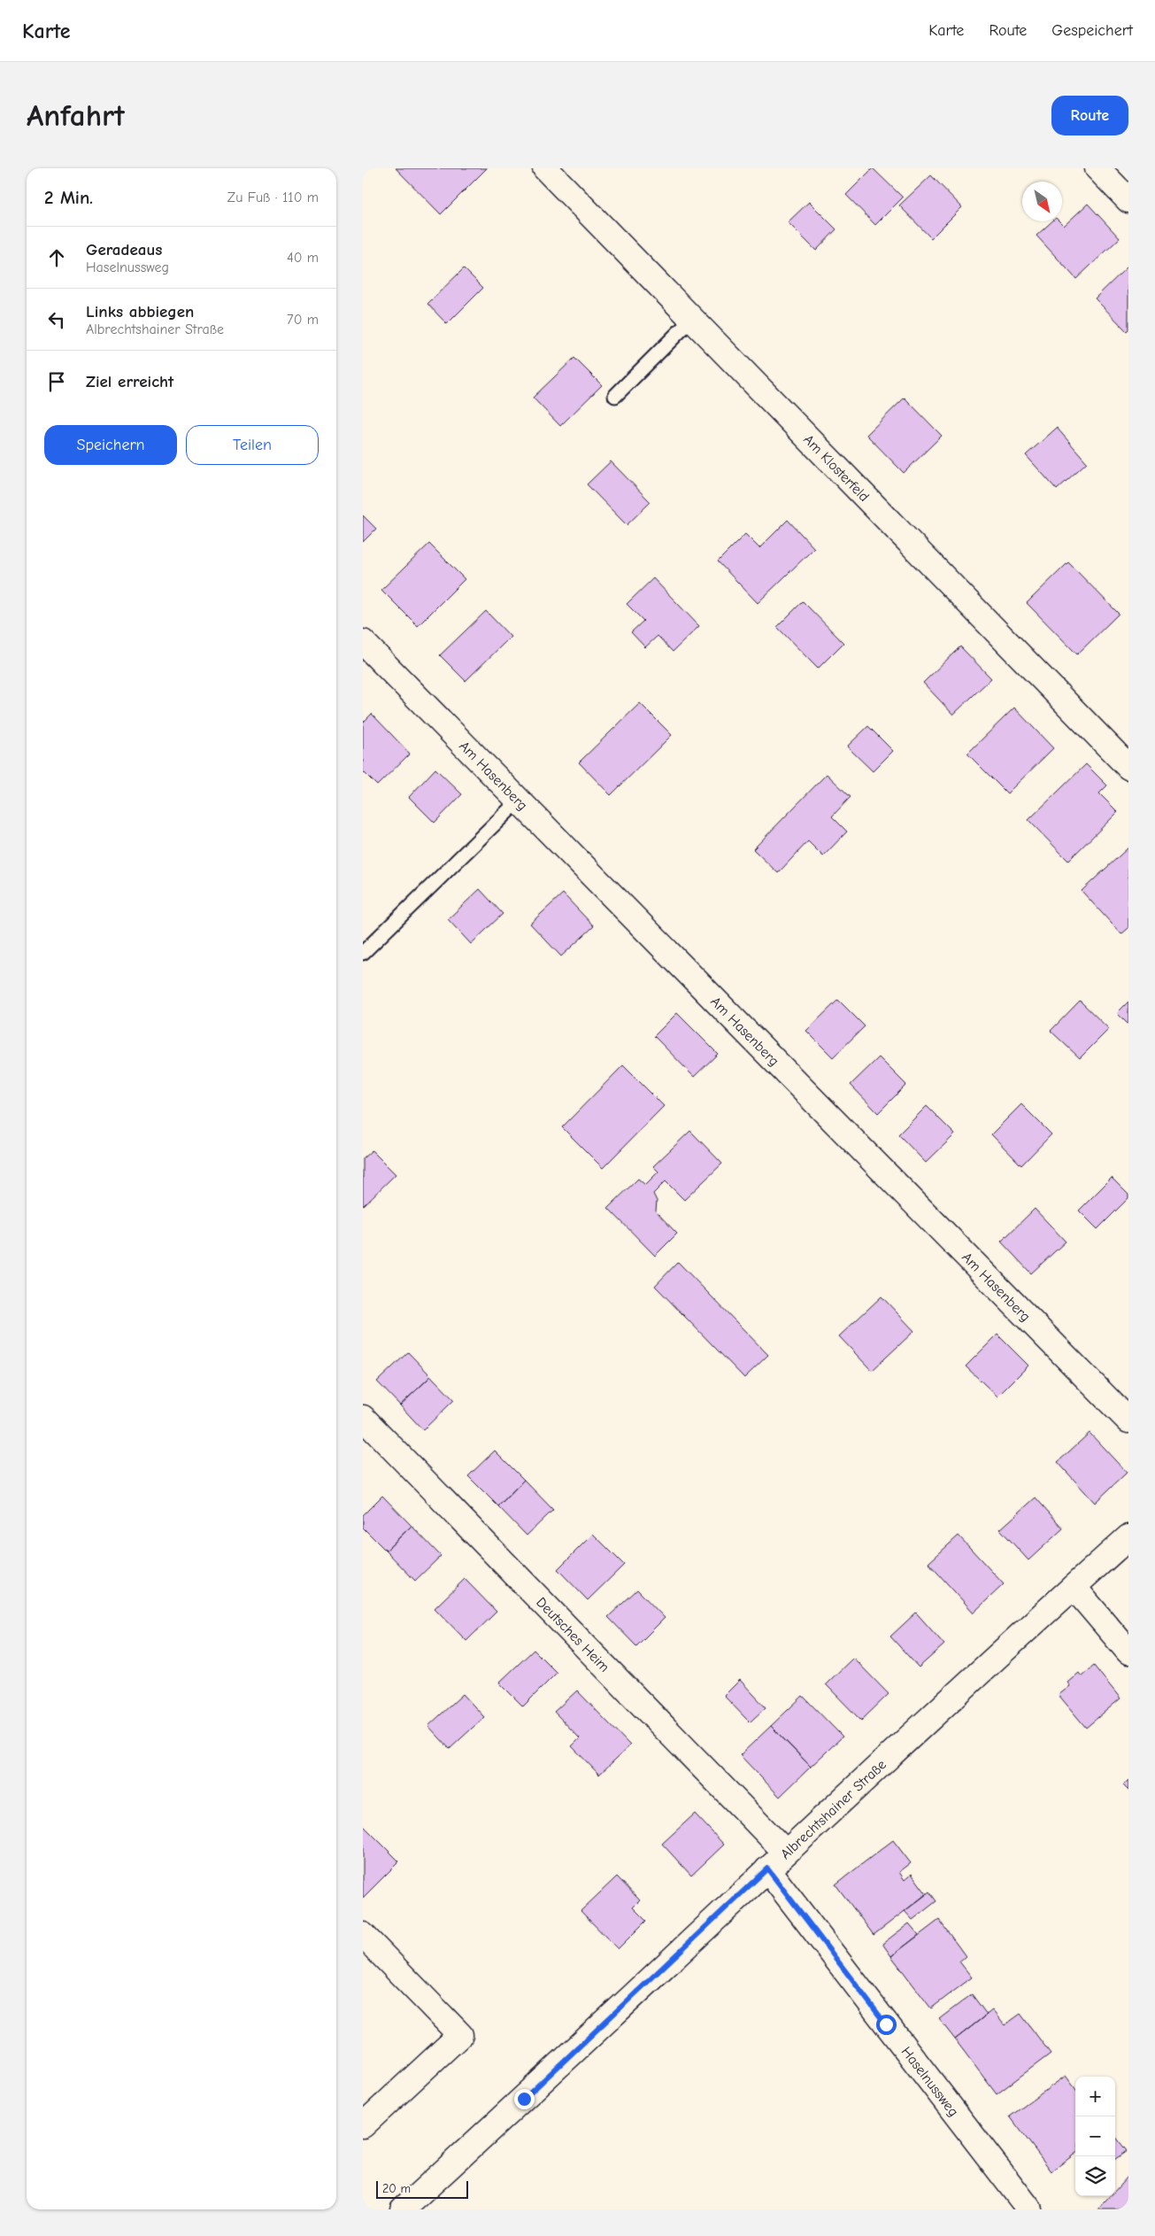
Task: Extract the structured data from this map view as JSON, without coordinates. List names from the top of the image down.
{
  "streets": {
    "street": [
      "Am Klosterfeld",
      "Am Hasenberg",
      "Deutsches Heim",
      "Albrechtshainer Straße",
      "Haselnussweg"
    ]
  },
  "crossings": [
    ["Deutsches Heim", "Albrechtshainer Straße"],
    ["Albrechtshainer Straße", "Haselnussweg"]
  ],
  "scale_bar": "20 m",
  "north": "bottom right",
  "page": {
    "header": "Karte",
    "nav": ["Karte", "Route", "Gespeichert"],
    "buttons": [
      "Route",
      ["Speichern", "Teilen"]
    ],
    "title": "Anfahrt",
    "heading": ["2 Min.", "Zu Fuß · 110 m"],
    "list": [
      ["Geradeaus", "Haselnussweg", "40 m"],
      ["Links abbiegen", "Albrechtshainer Straße", "70 m"],
      "Ziel erreicht"
    ],
    "map_buttons": ["+", "−"],
    "scale": "20 m"
  }
}
